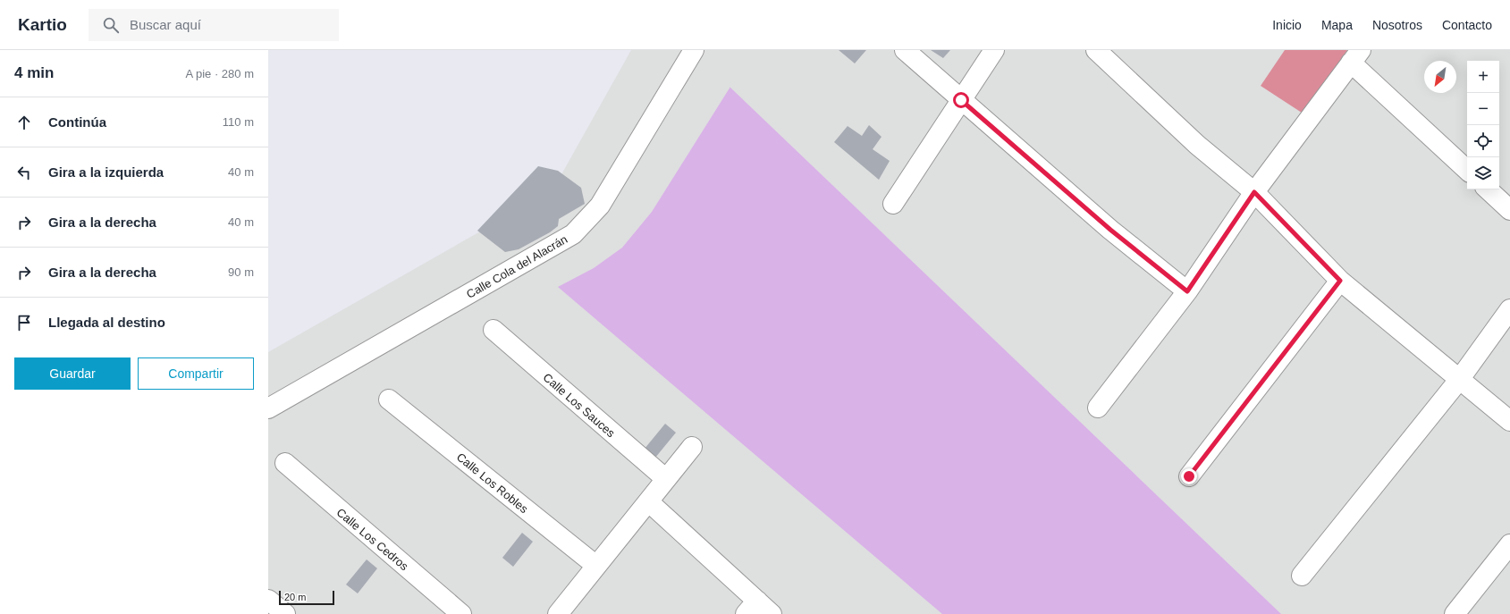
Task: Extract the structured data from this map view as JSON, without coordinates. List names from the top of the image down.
{
  "streets": {
    "street": [
      "Calle Cola del Alacrán",
      "Calle Los Sauces",
      "Calle Los Robles",
      "Calle Los Cedros"
    ]
  },
  "scale_bar": "20 m",
  "north": "bottom left",
  "page": {
    "header": "Kartio",
    "search": "Buscar aquí",
    "nav": [
      "Inicio",
      "Mapa",
      "Nosotros",
      "Contacto"
    ],
    "heading": ["4 min", "A pie · 280 m"],
    "map_buttons": ["+", "−"],
    "list": [
      ["Continúa", "110 m"],
      ["Gira a la izquierda", "40 m"],
      ["Gira a la derecha", "40 m"],
      ["Gira a la derecha", "90 m"],
      "Llegada al destino"
    ],
    "buttons": ["Guardar", "Compartir"],
    "scale": "20 m"
  }
}
